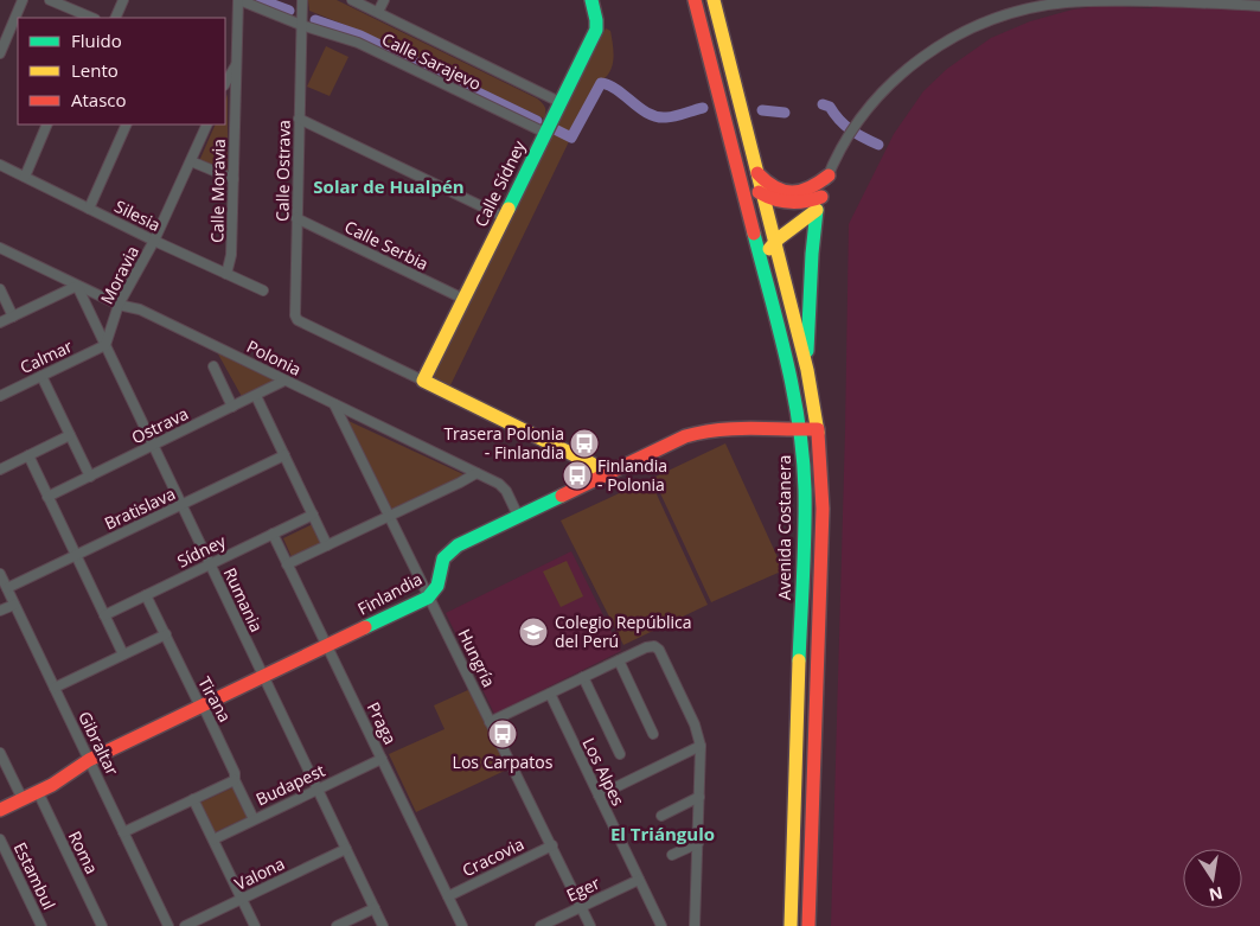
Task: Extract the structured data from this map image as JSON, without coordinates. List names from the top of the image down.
{
  "streets": {
    "main road": ["Calle Sídney", "Avenida Costanera", "Finlandia"],
    "street": [
      "Calle Sarajevo",
      "Calle Ostrava",
      "Calle Moravia",
      "Silesia",
      "Calle Serbia",
      "Moravia",
      "Calmar",
      "Polonia",
      "Ostrava",
      "Bratislava",
      "Sídney",
      "Rumania",
      "Hungría",
      "Tirana",
      "Praga",
      "Gibraltar",
      "Los Alpes",
      "Budapest",
      "Roma",
      "Cracovia",
      "Valona",
      "Estambul",
      "Eger"
    ]
  },
  "crossings": [
    ["Calle Sarajevo", "Calle Ostrava"],
    ["Calle Sarajevo", "Calle Sídney"],
    ["Calle Sarajevo", "Calle Moravia"],
    ["Calle Ostrava", "Calle Sídney"],
    ["Calle Ostrava", "Calle Serbia"],
    ["Calle Sídney", "Calle Serbia"],
    ["Calle Moravia", "Silesia"],
    ["Silesia", "Moravia"],
    ["Moravia", "Calmar"],
    ["Moravia", "Polonia"],
    ["Moravia", "Rumania"],
    ["Calmar", "Rumania"],
    ["Polonia", "Ostrava"],
    ["Polonia", "Finlandia"],
    ["Polonia", "Rumania"],
    ["Polonia", "Hungría"],
    ["Ostrava", "Rumania"],
    ["Bratislava", "Rumania"],
    ["Bratislava", "Gibraltar"],
    ["Avenida Costanera", "Finlandia"],
    ["Sídney", "Rumania"],
    ["Sídney", "Tirana"],
    ["Sídney", "Praga"],
    ["Finlandia", "Rumania"],
    ["Finlandia", "Hungría"],
    ["Finlandia", "Tirana"],
    ["Finlandia", "Praga"],
    ["Finlandia", "Gibraltar"],
    ["Finlandia", "Roma"],
    ["Rumania", "Budapest"],
    ["Rumania", "Valona"],
    ["Hungría", "Cracovia"],
    ["Hungría", "Eger"],
    ["Tirana", "Budapest"],
    ["Praga", "Budapest"],
    ["Praga", "Cracovia"],
    ["Gibraltar", "Budapest"],
    ["Los Alpes", "Eger"]
  ],
  "districts": ["Solar de Hualpén", "El Triángulo"],
  "places": {
    "bus stop": ["Trasera Polonia - Finlandia", "Finlandia - Polonia", "Los Carpatos"],
    "school or university": ["Colegio República del Perú"]
  },
  "legend": ["Fluido", "Lento", "Atasco"],
  "north": "bottom"
}
